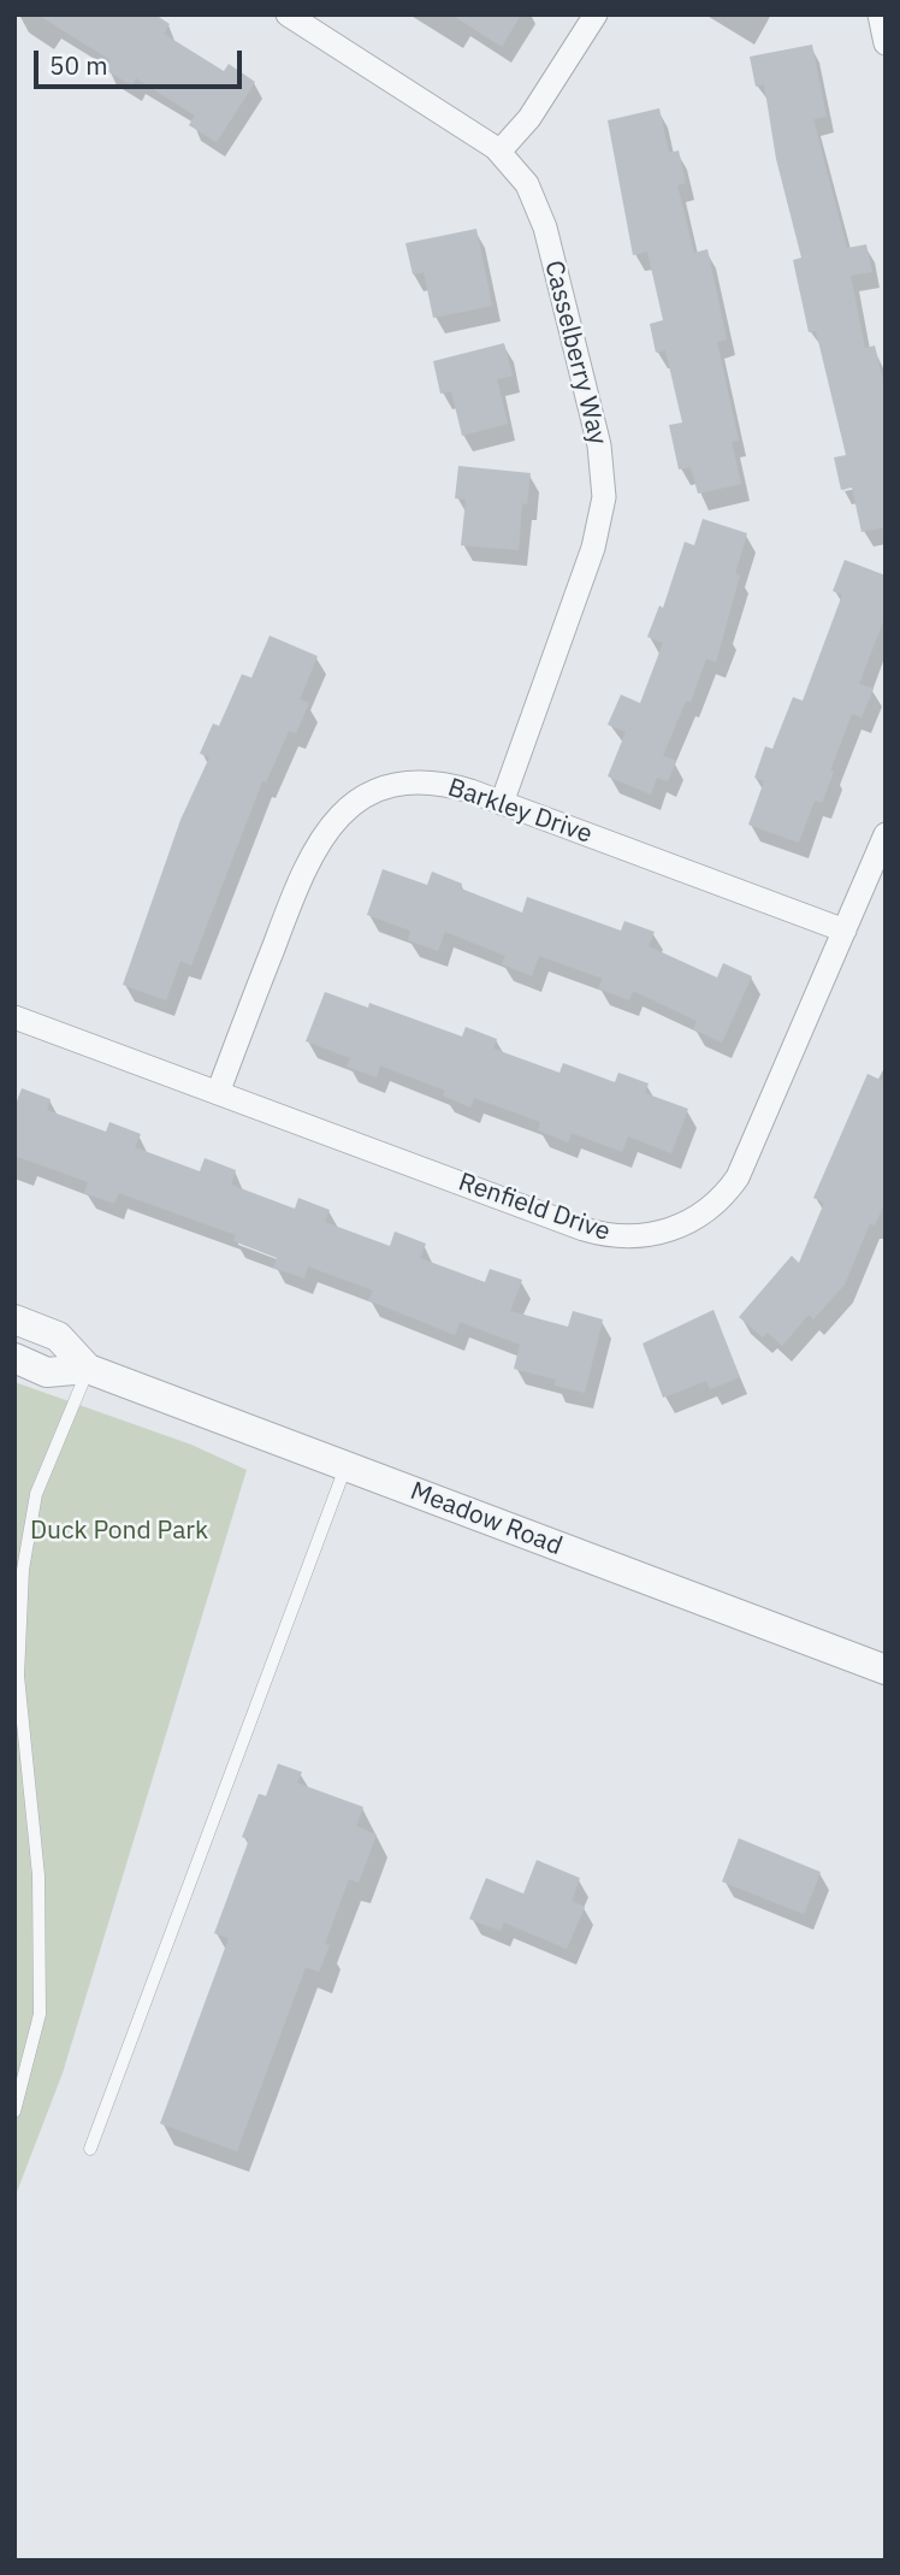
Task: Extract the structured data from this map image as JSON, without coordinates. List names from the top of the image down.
{
  "streets": {
    "street": [
      "Casselberry Way",
      "Barkley Drive",
      "Renfield Drive",
      "Meadow Road"
    ]
  },
  "crossings": [
    ["Casselberry Way", "Barkley Drive"],
    ["Barkley Drive", "Renfield Drive"]
  ],
  "parks": ["Duck Pond Park"],
  "scale_bar": "50 m"
}
